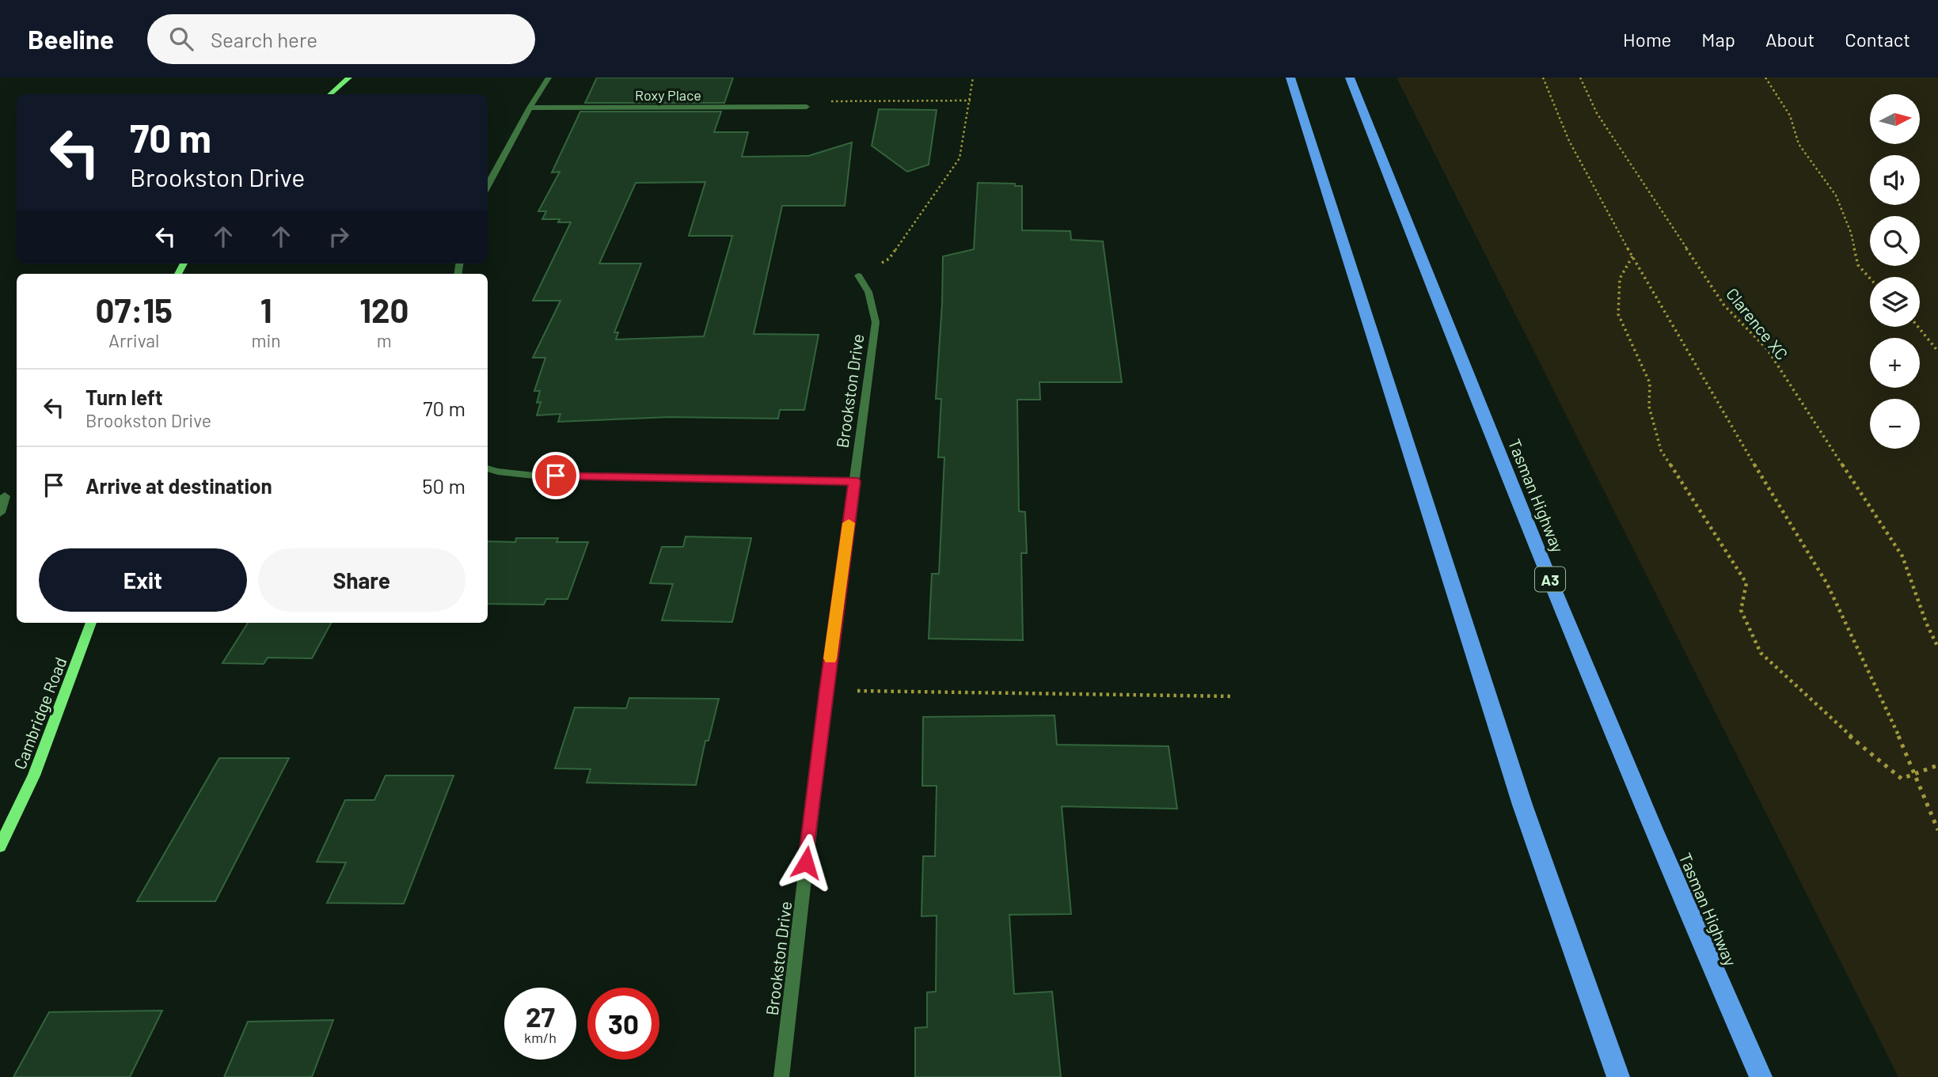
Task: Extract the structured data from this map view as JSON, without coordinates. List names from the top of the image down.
{
  "streets": {
    "highway": ["Tasman Highway", "A3"],
    "main road": ["Cambridge Road"],
    "street": ["Roxy Place", "Brookston Drive"],
    "path": ["Clarence XC"]
  },
  "north": "right",
  "page": {
    "header": "Beeline",
    "search": "Search here",
    "nav": [
      "Home",
      "Map",
      "About",
      "Contact"
    ],
    "map_buttons": ["+", "−"],
    "turn": ["70 m", "Brookston Drive"],
    "eta": [
      "07:15",
      "Arrival",
      "1",
      "min",
      "120",
      "m"
    ],
    "list": [
      {
        "name": "Turn left",
        "note": "Brookston Drive",
        "value": "70 m"
      },
      {
        "name": "Arrive at destination",
        "value": "50 m"
      }
    ],
    "buttons": ["Exit", "Share"],
    "speed": "27 km/h",
    "limit": "30"
  }
}
